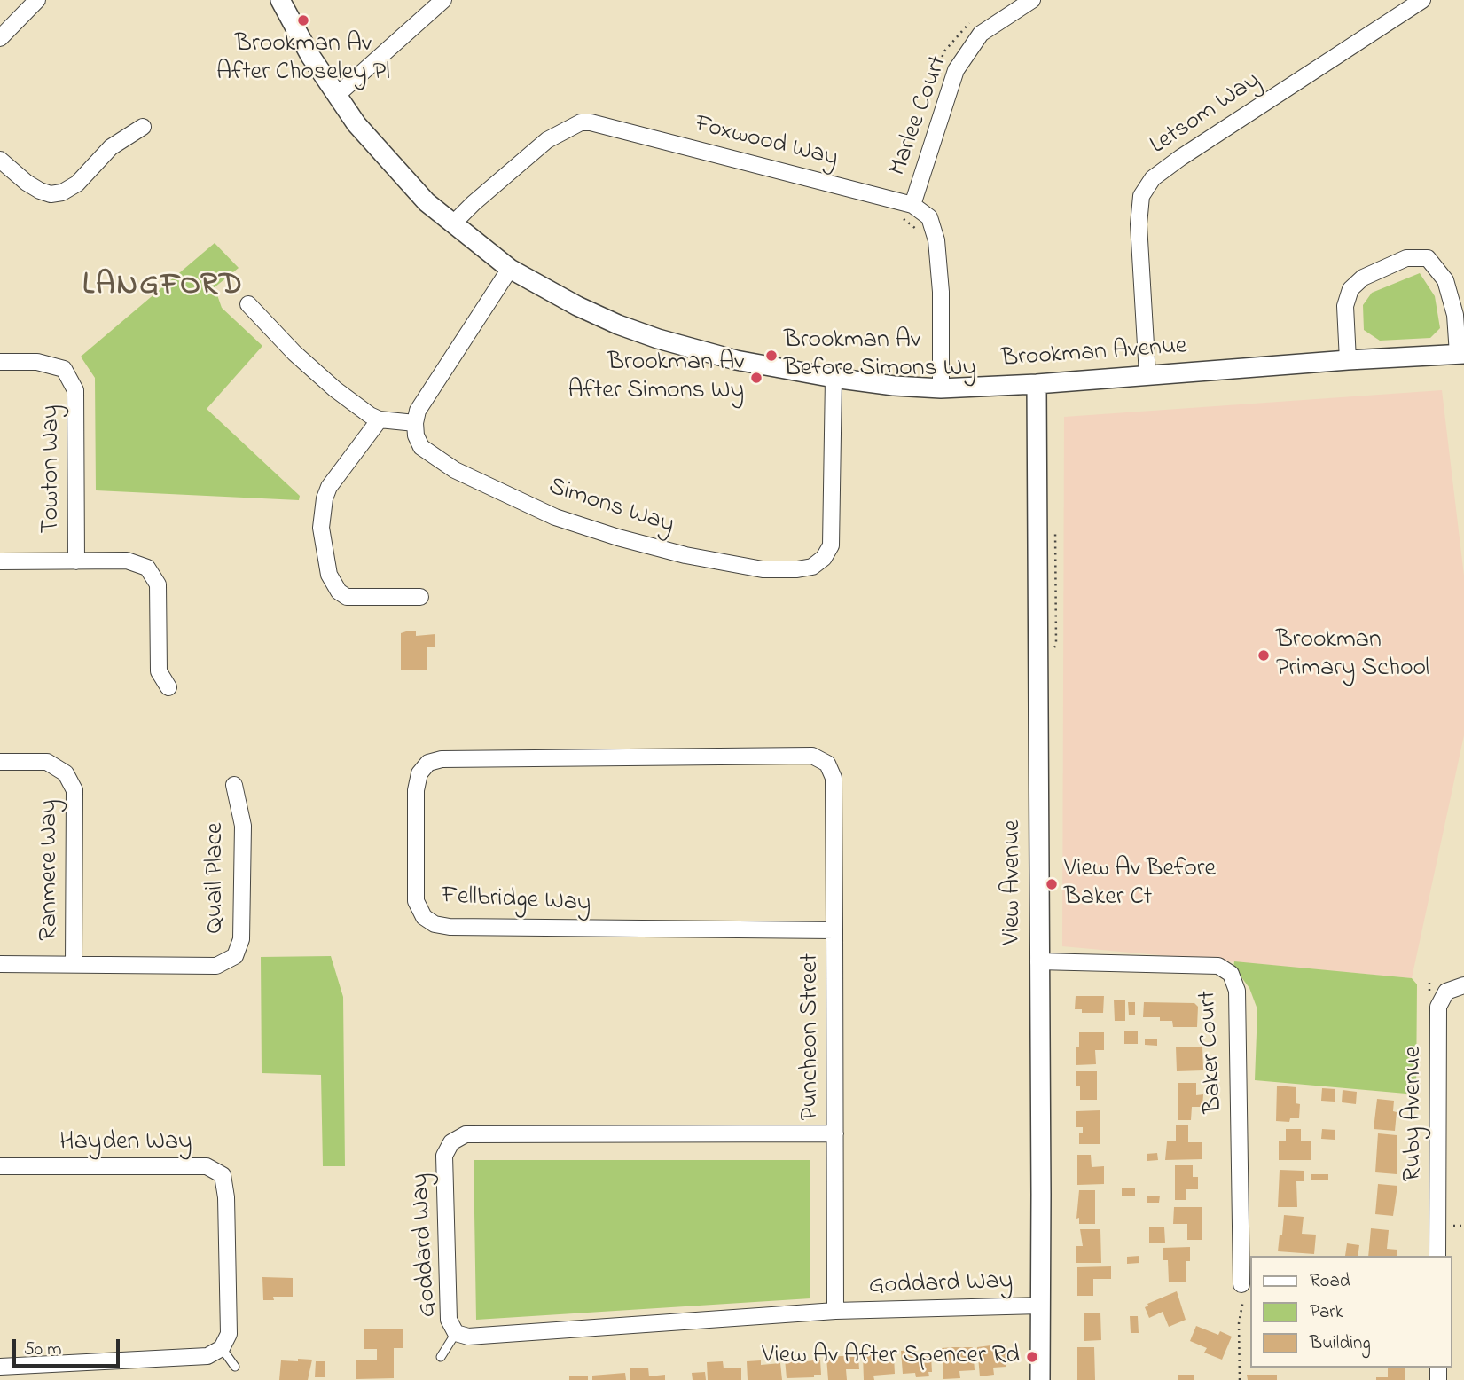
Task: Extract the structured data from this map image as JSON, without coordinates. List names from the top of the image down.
{
  "streets": {
    "street": [
      "Letsom Way",
      "Marlee Court",
      "Foxwood Way",
      "Brookman Avenue",
      "Towton Way",
      "Simons Way",
      "Ranmere Way",
      "Quail Place",
      "View Avenue",
      "Fellbridge Way",
      "Puncheon Street",
      "Baker Court",
      "Ruby Avenue",
      "Hayden Way",
      "Goddard Way"
    ]
  },
  "crossings": [
    ["Letsom Way", "Brookman Avenue"],
    ["Marlee Court", "Foxwood Way"],
    ["Foxwood Way", "Brookman Avenue"],
    ["Brookman Avenue", "Simons Way"],
    ["Brookman Avenue", "View Avenue"],
    ["Ranmere Way", "Quail Place"],
    ["View Avenue", "Baker Court"],
    ["View Avenue", "Goddard Way"],
    ["Fellbridge Way", "Puncheon Street"],
    ["Puncheon Street", "Goddard Way"]
  ],
  "districts": ["LANGFORD"],
  "places": [
    "Brookman Av After Choseley Pl",
    "Brookman Av Before Simons Wy",
    "Brookman Av After Simons Wy",
    "Brookman Primary School",
    "View Av Before Baker Ct",
    "View Av After Spencer Rd"
  ],
  "legend": ["Road", "Park", "Building"],
  "scale_bar": "50 m"
}
